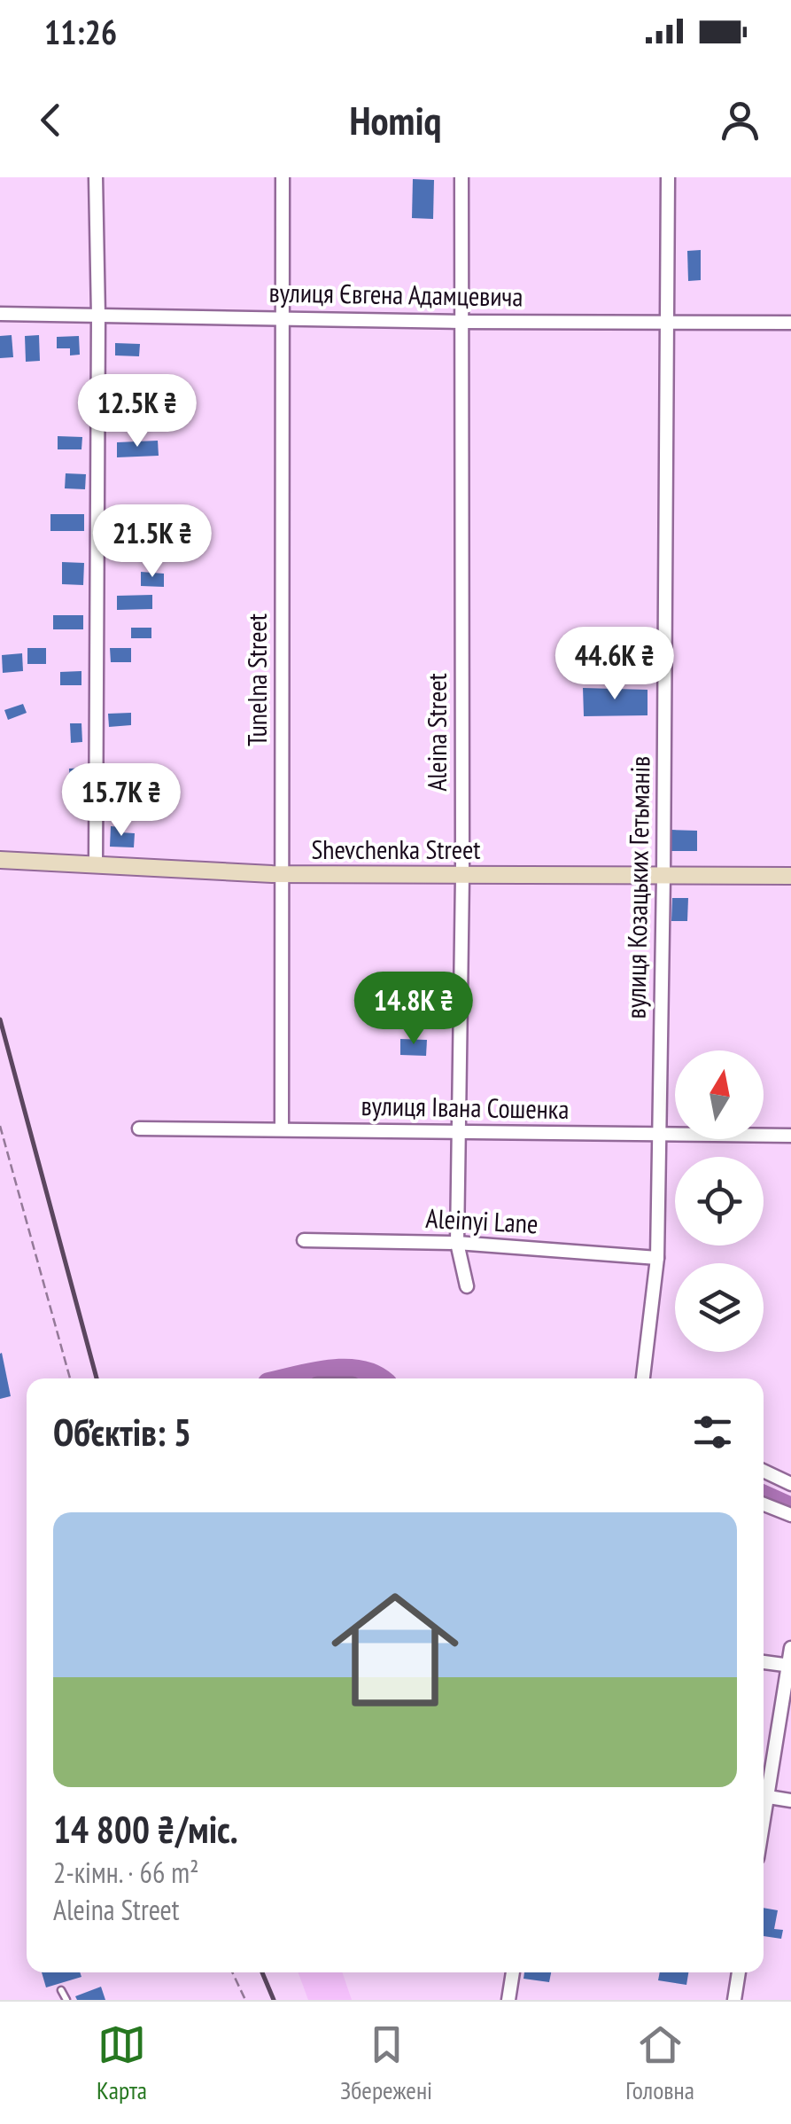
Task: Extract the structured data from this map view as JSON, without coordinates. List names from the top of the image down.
{
  "streets": {
    "street": [
      "вулиця Євгена Адамцевича",
      "Tunelna Street",
      "Aleina Street",
      "Shevchenka Street",
      "вулиця Козацьких Гетьманів",
      "вулиця Івана Сошенка",
      "Aleinyi Lane"
    ]
  },
  "crossings": [
    ["вулиця Євгена Адамцевича", "Tunelna Street"],
    ["вулиця Євгена Адамцевича", "Aleina Street"],
    ["вулиця Євгена Адамцевича", "вулиця Козацьких Гетьманів"],
    ["Tunelna Street", "Shevchenka Street"],
    ["Tunelna Street", "вулиця Івана Сошенка"],
    ["Aleina Street", "Shevchenka Street"],
    ["Aleina Street", "вулиця Івана Сошенка"],
    ["Aleina Street", "Aleinyi Lane"],
    ["Shevchenka Street", "вулиця Козацьких Гетьманів"],
    ["вулиця Козацьких Гетьманів", "вулиця Івана Сошенка"],
    ["вулиця Козацьких Гетьманів", "Aleinyi Lane"]
  ],
  "north": "top",
  "page": {
    "status": "11:26",
    "header": "Homiq",
    "price": [
      "12.5K ₴",
      "21.5K ₴",
      "44.6K ₴",
      "15.7K ₴",
      "14.8K ₴"
    ],
    "heading": "Об’єктів: 5",
    "list": [
      {
        "name": "14 800 ₴/міс.",
        "note": "2-кімн. · 66 m² · Aleina Street"
      }
    ],
    "tabs": ["Карта", "Збережені", "Головна"]
  }
}
